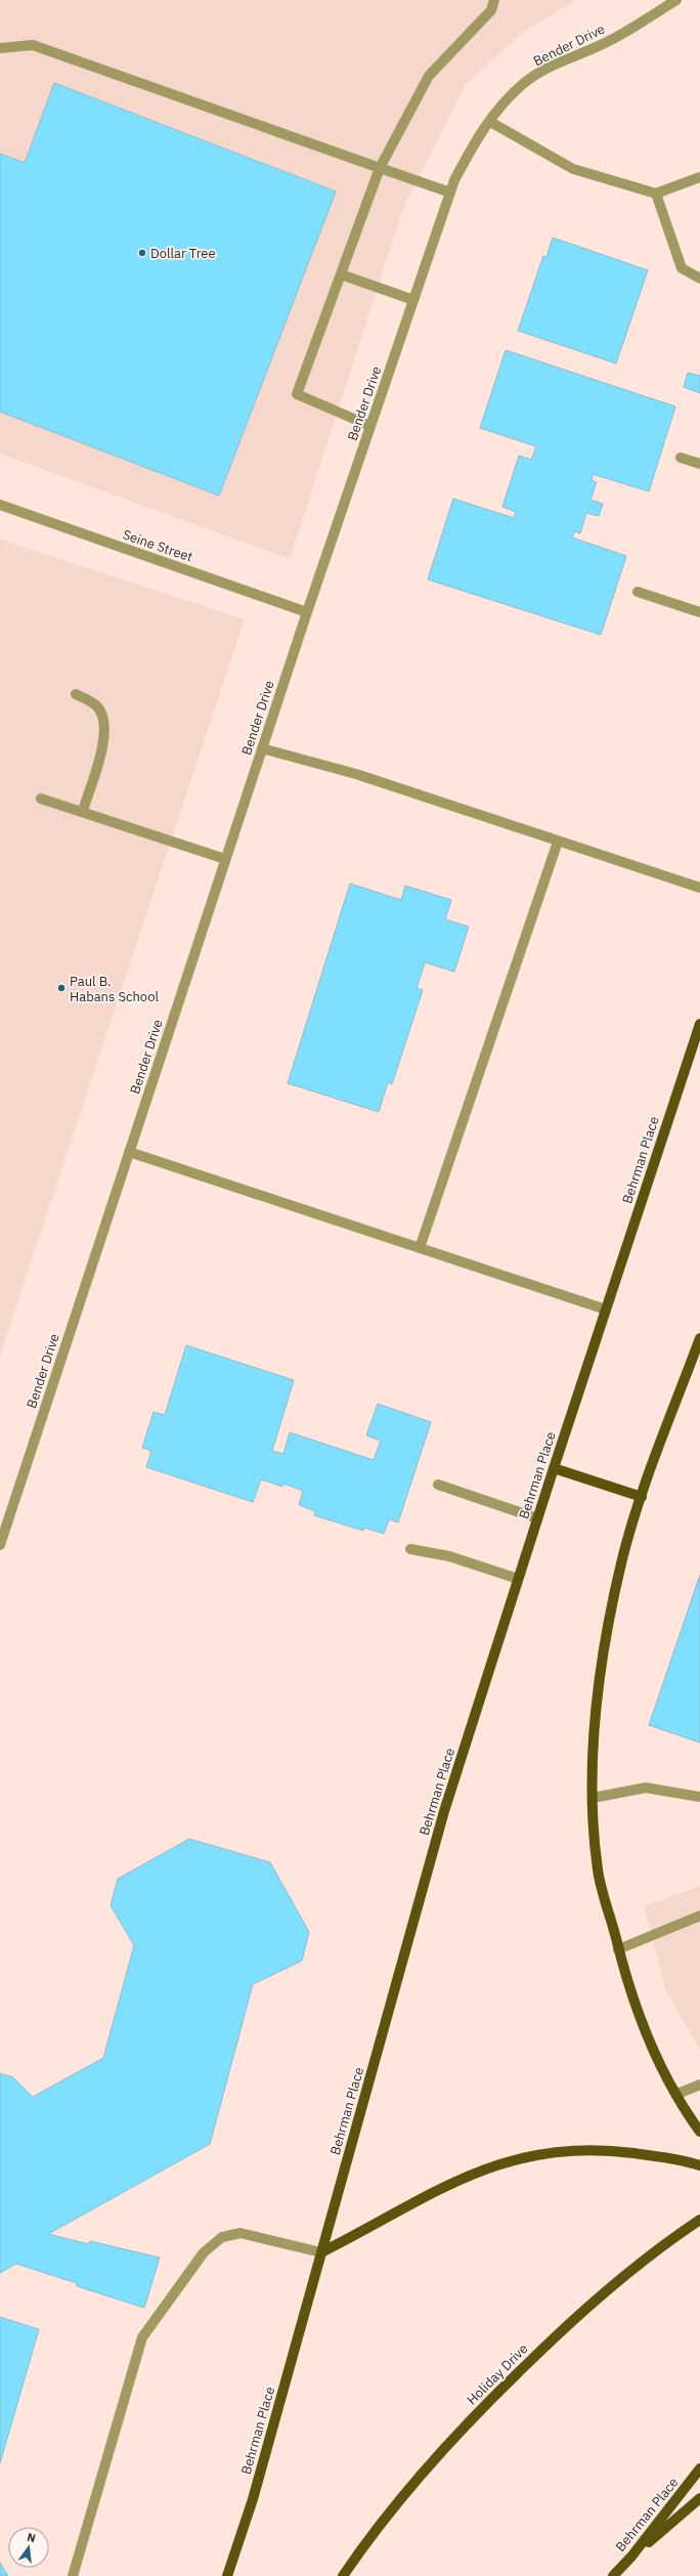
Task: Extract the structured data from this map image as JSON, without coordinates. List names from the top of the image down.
{
  "streets": {
    "main road": ["Behrman Place", "Holiday Drive"],
    "street": ["Bender Drive", "Seine Street"]
  },
  "crossings": [
    ["Bender Drive", "Seine Street"]
  ],
  "places": ["Dollar Tree", "Paul B. Habans School"],
  "north": "top"
}
